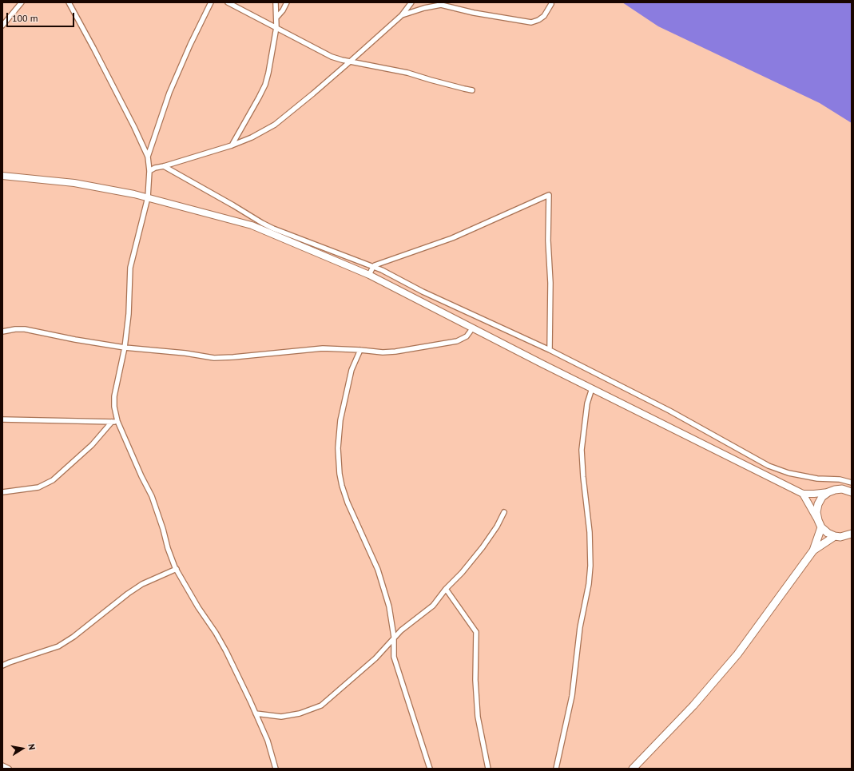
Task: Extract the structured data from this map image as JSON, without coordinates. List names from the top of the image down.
{
  "scale_bar": "100 m",
  "north": "right"
}
